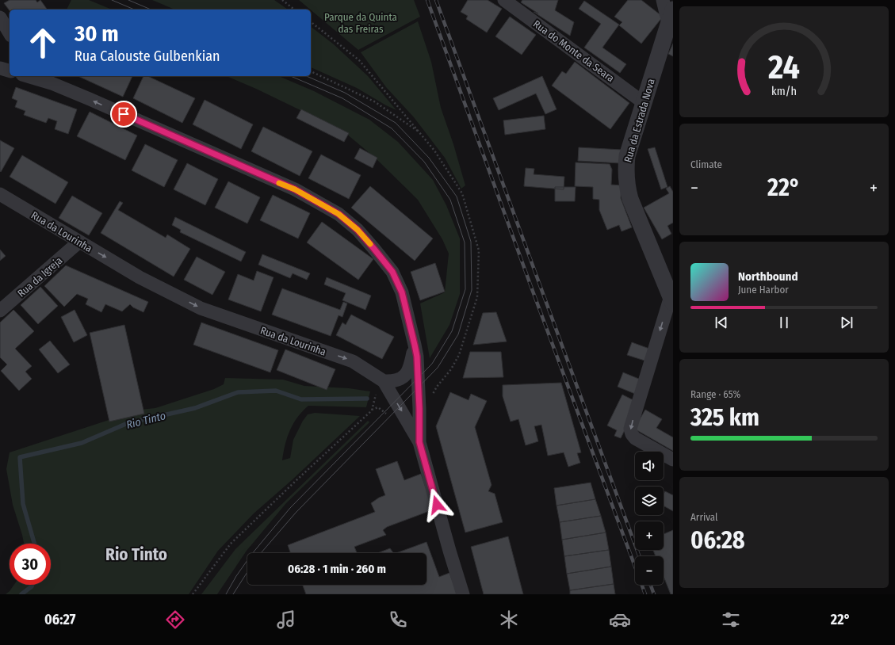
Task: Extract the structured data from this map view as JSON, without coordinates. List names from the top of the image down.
{
  "streets": {
    "street": [
      "Rua do Monte da Seara",
      "Rua da Estrada Nova",
      "Rua da Lourinha",
      "Rua da Igreja"
    ]
  },
  "crossings": [
    ["Rua do Monte da Seara", "Rua da Estrada Nova"],
    ["Rua da Lourinha", "Rua da Igreja"]
  ],
  "districts": ["Rio Tinto"],
  "water": ["Rio Tinto"],
  "parks": ["Parque da Quinta das Freiras"],
  "page": {
    "turn": ["30 m", "Rua Calouste Gulbenkian"],
    "tile": [
      "Climate",
      ["Range · 65%", "325 km"],
      ["Arrival", "06:28"]
    ],
    "heat": ["−", "22°", "+"],
    "song": ["Northbound", "June Harbor"],
    "map_buttons": ["+", "−"],
    "limit": "30",
    "trip": "06:28 · 1 min · 260 m",
    "tabs": ["06:27", "22°"],
    "gauge": ["24", "km/h"]
  }
}
